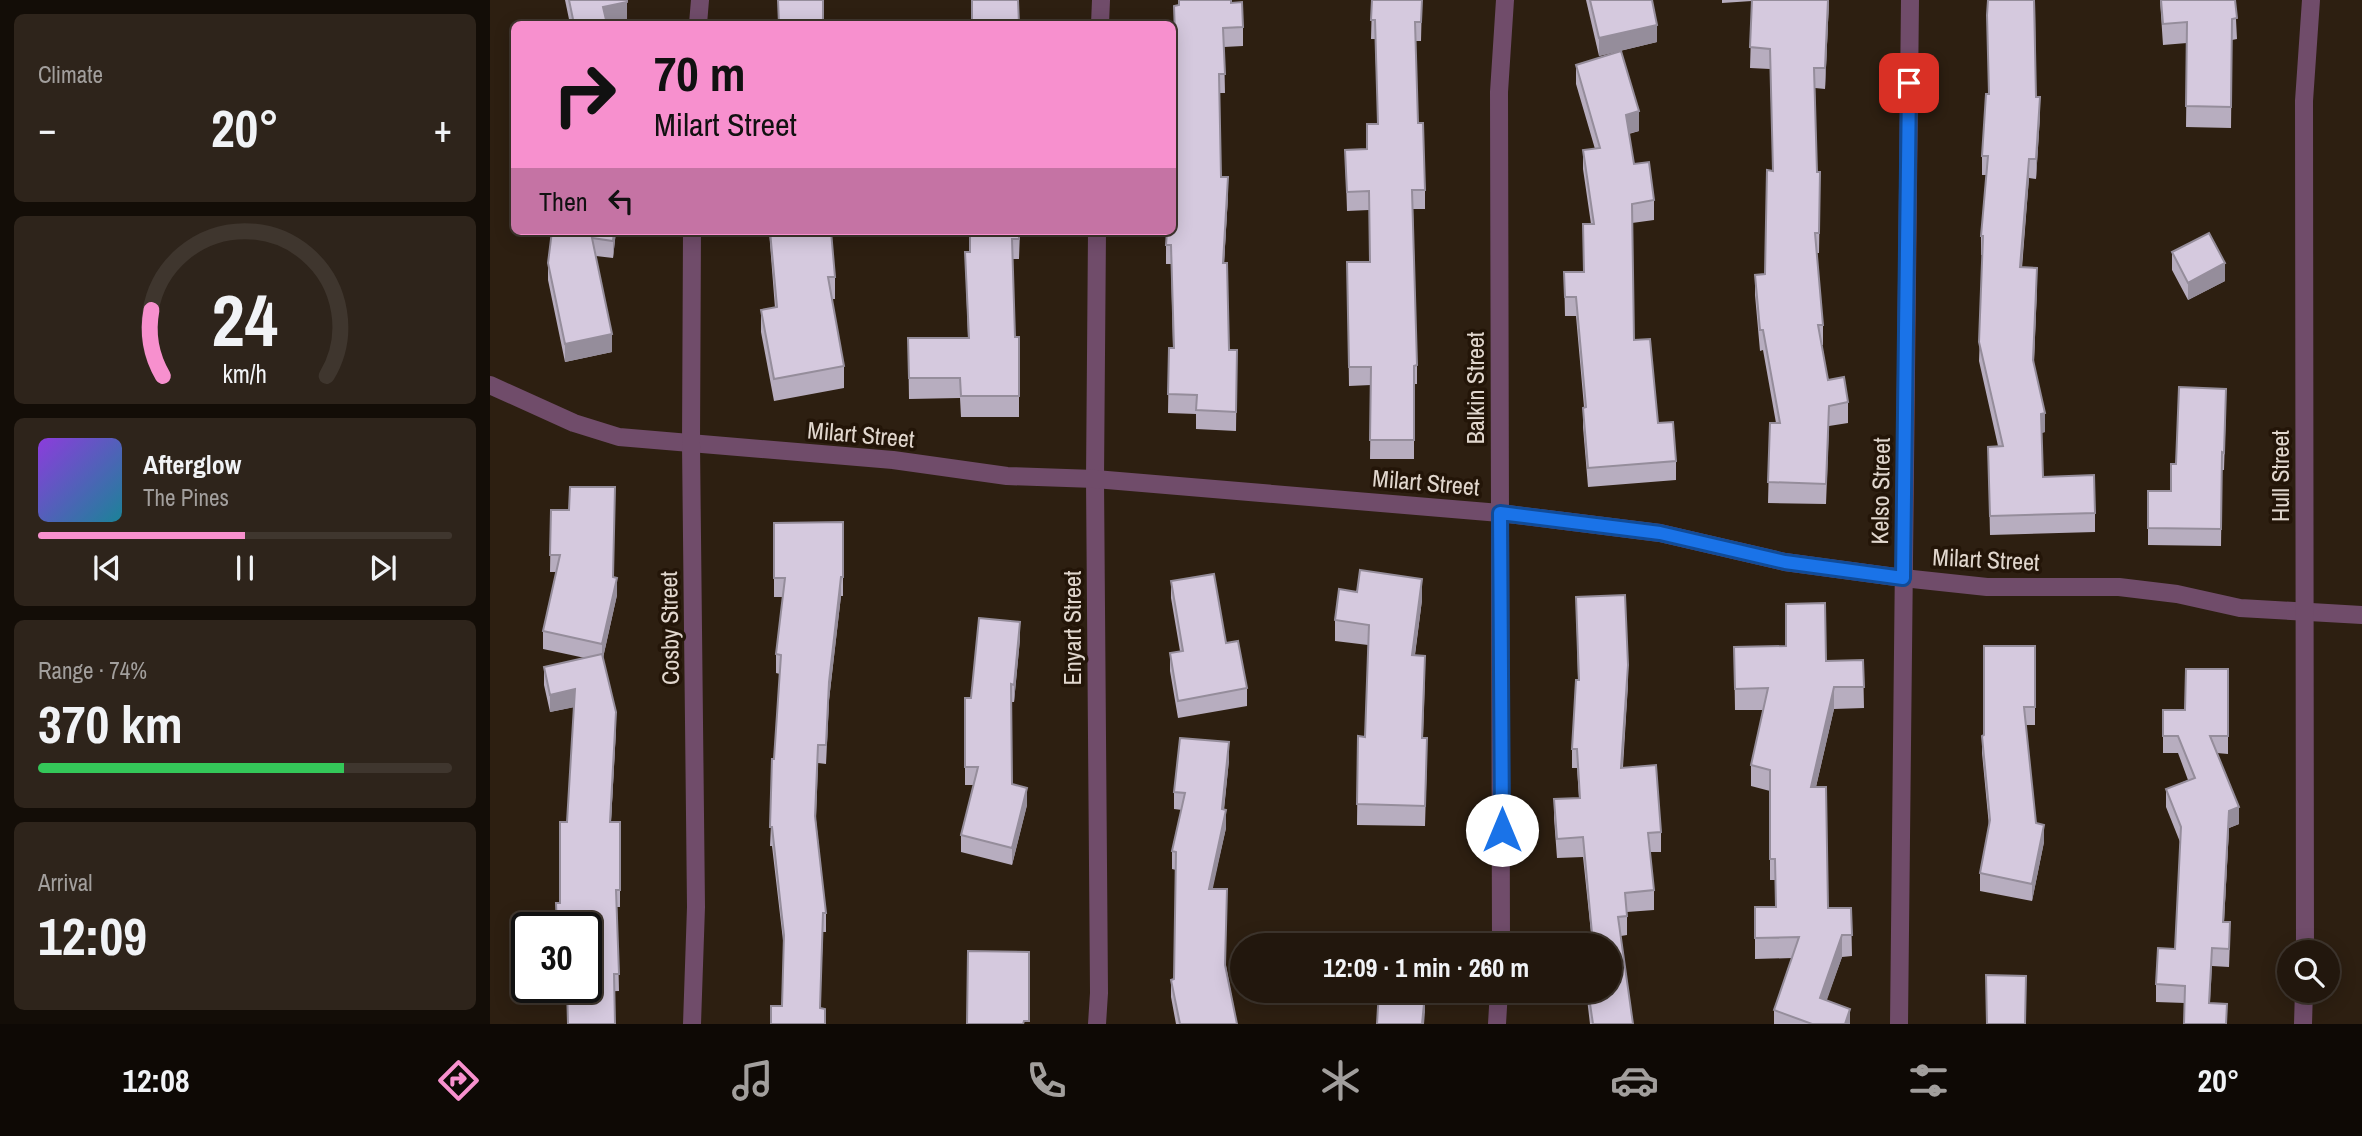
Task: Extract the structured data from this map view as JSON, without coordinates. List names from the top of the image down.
{
  "streets": {
    "street": [
      "Balkin Street",
      "Milart Street",
      "Hull Street",
      "Kelso Street",
      "Cosby Street",
      "Enyart Street"
    ]
  },
  "crossings": [
    ["Balkin Street", "Milart Street"],
    ["Milart Street", "Hull Street"],
    ["Milart Street", "Kelso Street"],
    ["Milart Street", "Cosby Street"],
    ["Milart Street", "Enyart Street"]
  ],
  "page": {
    "tile": [
      "Climate",
      ["Range · 74%", "370 km"],
      ["Arrival", "12:09"]
    ],
    "turn": ["70 m", "Milart Street"],
    "heat": ["−", "20°", "+"],
    "then": "Then",
    "song": ["Afterglow", "The Pines"],
    "limit": "30",
    "trip": "12:09 · 1 min · 260 m",
    "tabs": ["12:08", "20°"],
    "gauge": ["24", "km/h"]
  }
}
